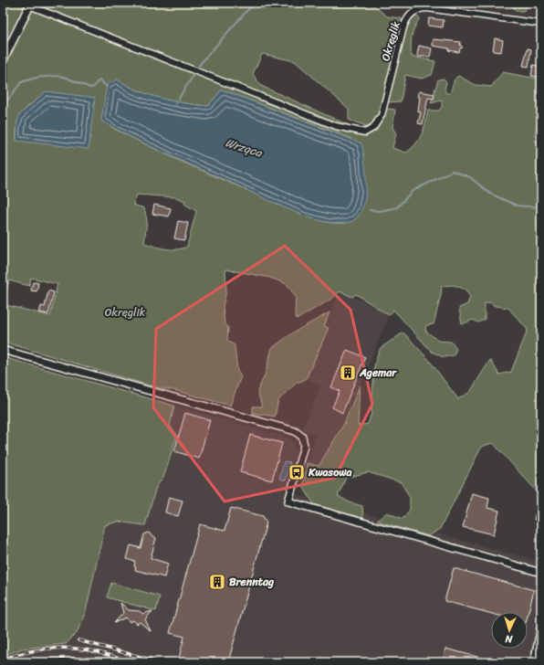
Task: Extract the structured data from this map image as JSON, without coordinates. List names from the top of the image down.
{
  "streets": {
    "street": ["Okręglik"]
  },
  "water": ["Wrząca"],
  "parks": ["Okręglik"],
  "places": {
    "building": ["Agemar", "Brenntag"],
    "bus stop": ["Kwasowa"]
  },
  "north": "bottom"
}
